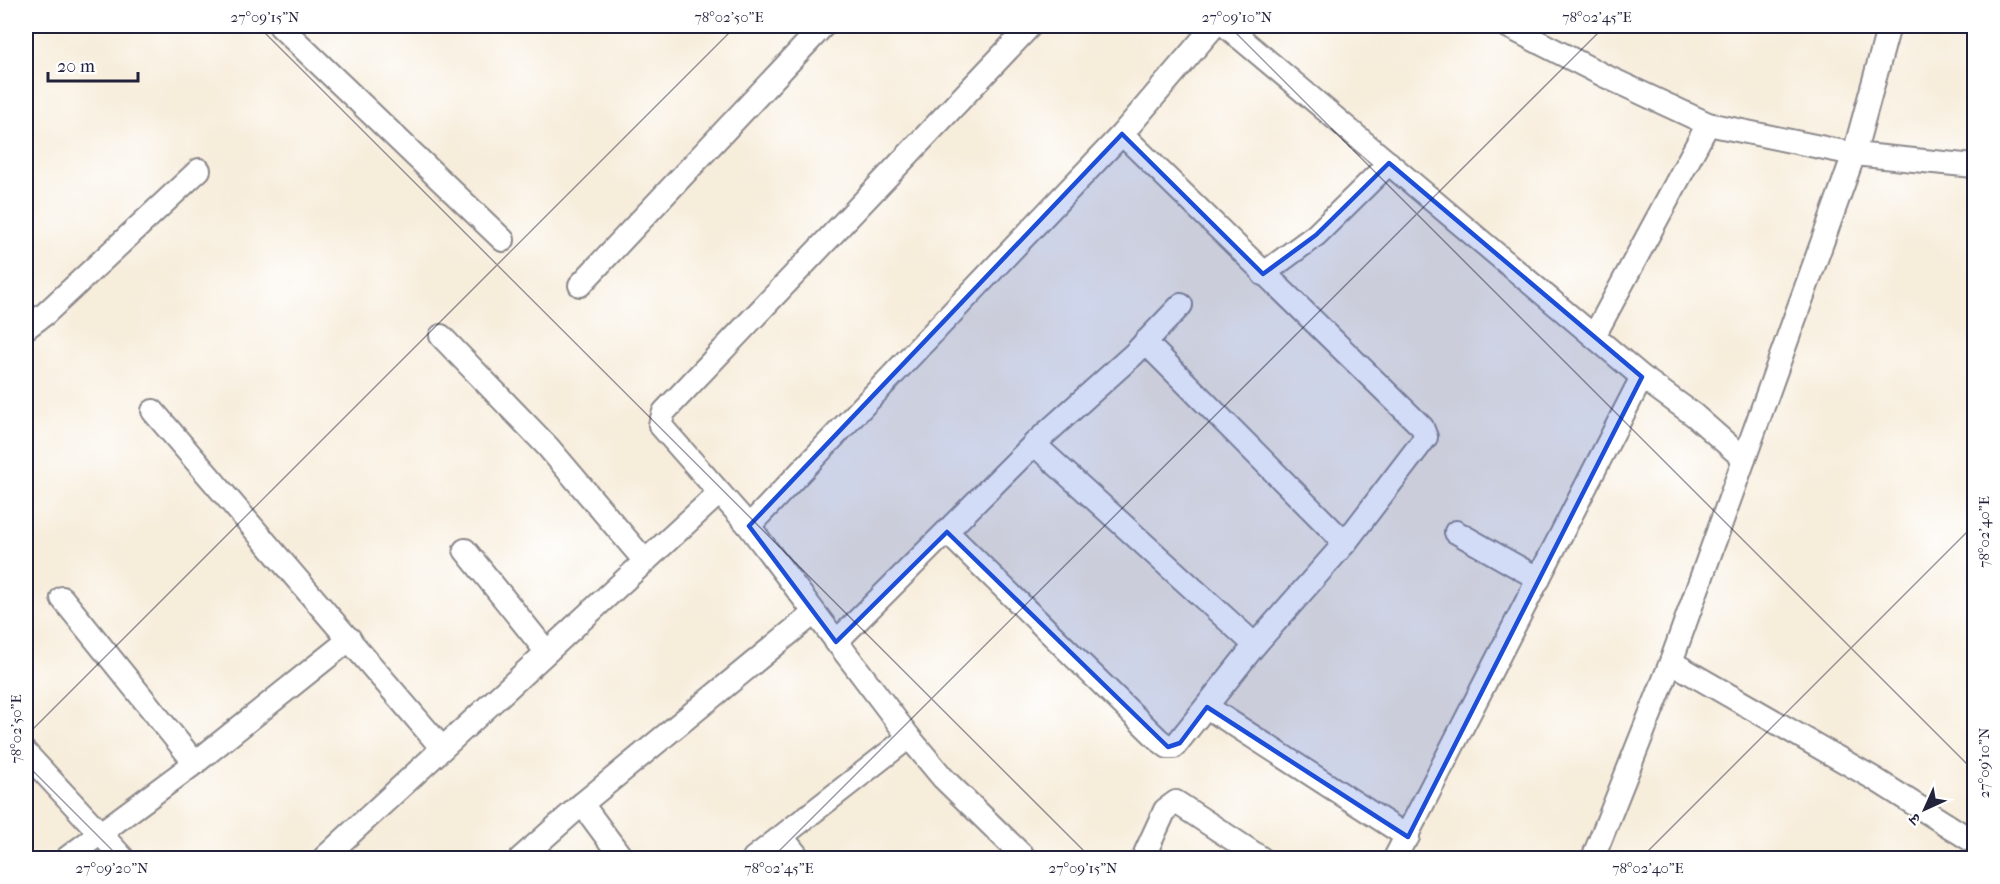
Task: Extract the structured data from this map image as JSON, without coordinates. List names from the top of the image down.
{
  "scale_bar": "20 m",
  "north": "bottom left",
  "coordinates": [
    "27°09'15\"N",
    "78°02'50\"E",
    "27°09'10\"N",
    "78°02'45\"E",
    "78°02'40\"E",
    "27°09'20\"N"
  ]
}
